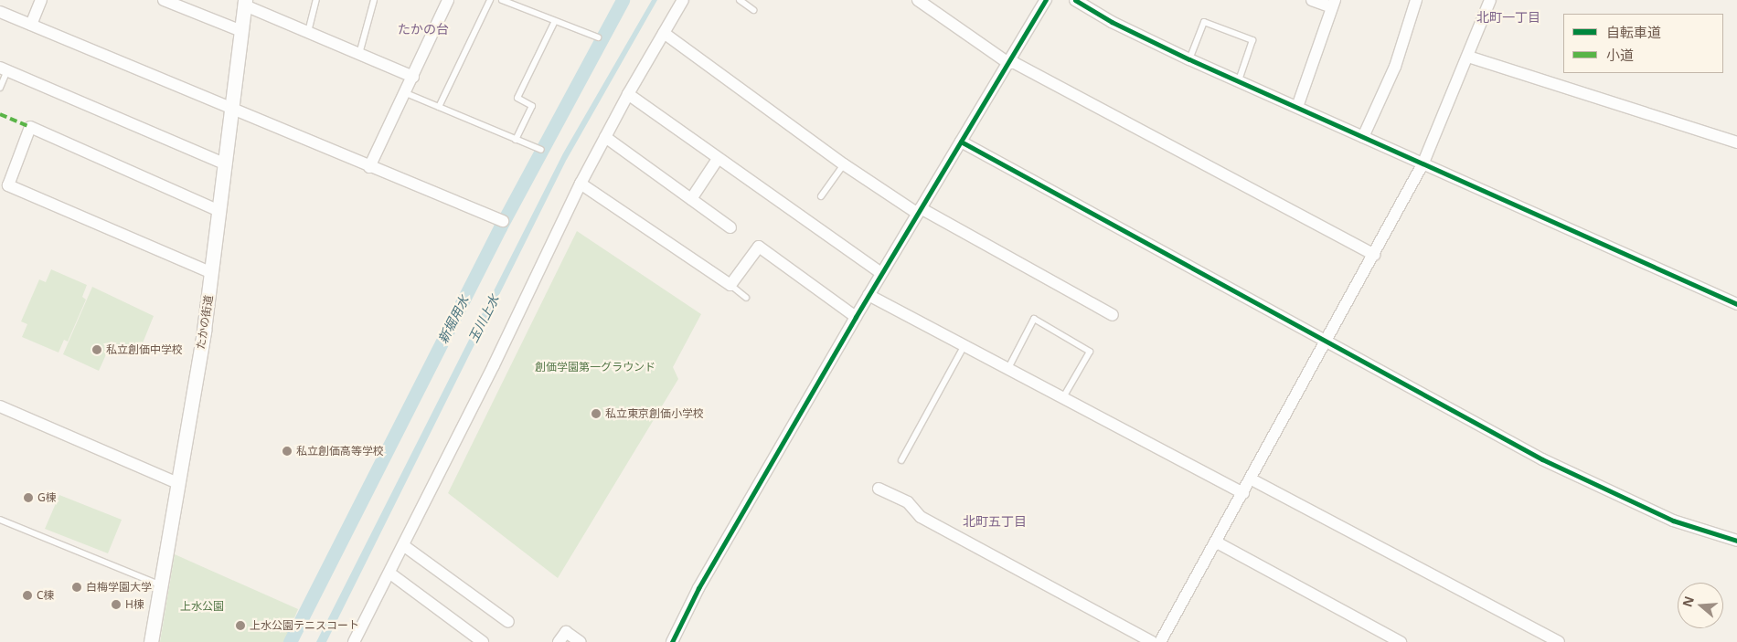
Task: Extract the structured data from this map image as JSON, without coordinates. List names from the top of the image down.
{
  "streets": {
    "street": ["たかの街道"]
  },
  "districts": ["北町一丁目", "たかの台", "北町五丁目"],
  "water": ["玉川上水", "新堀用水"],
  "parks": ["創価学園第一グラウンド", "上水公園"],
  "places": [
    "私立創価中学校",
    "私立東京創価小学校",
    "私立創価高等学校",
    "G棟",
    "白梅学園大学",
    "C棟",
    "H棟",
    "上水公園テニスコート"
  ],
  "legend": ["自転車道", "小道"],
  "north": "left"
}
